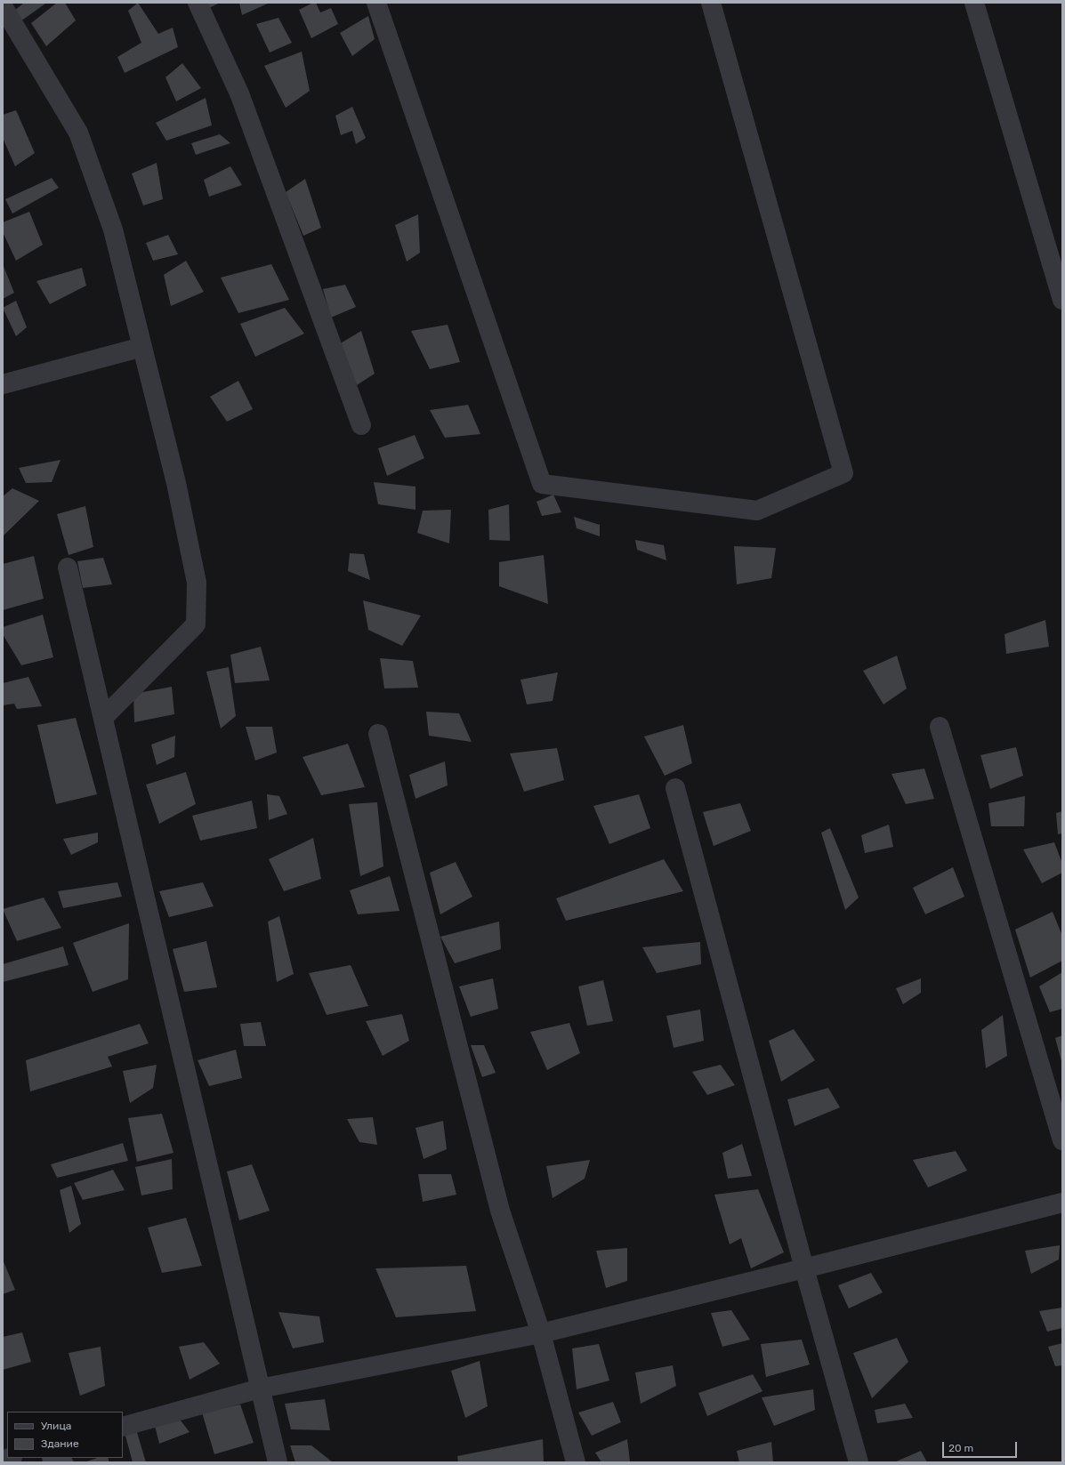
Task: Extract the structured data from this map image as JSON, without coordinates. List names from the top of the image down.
{
  "legend": ["Улица", "Здание"],
  "scale_bar": "20 m"
}
